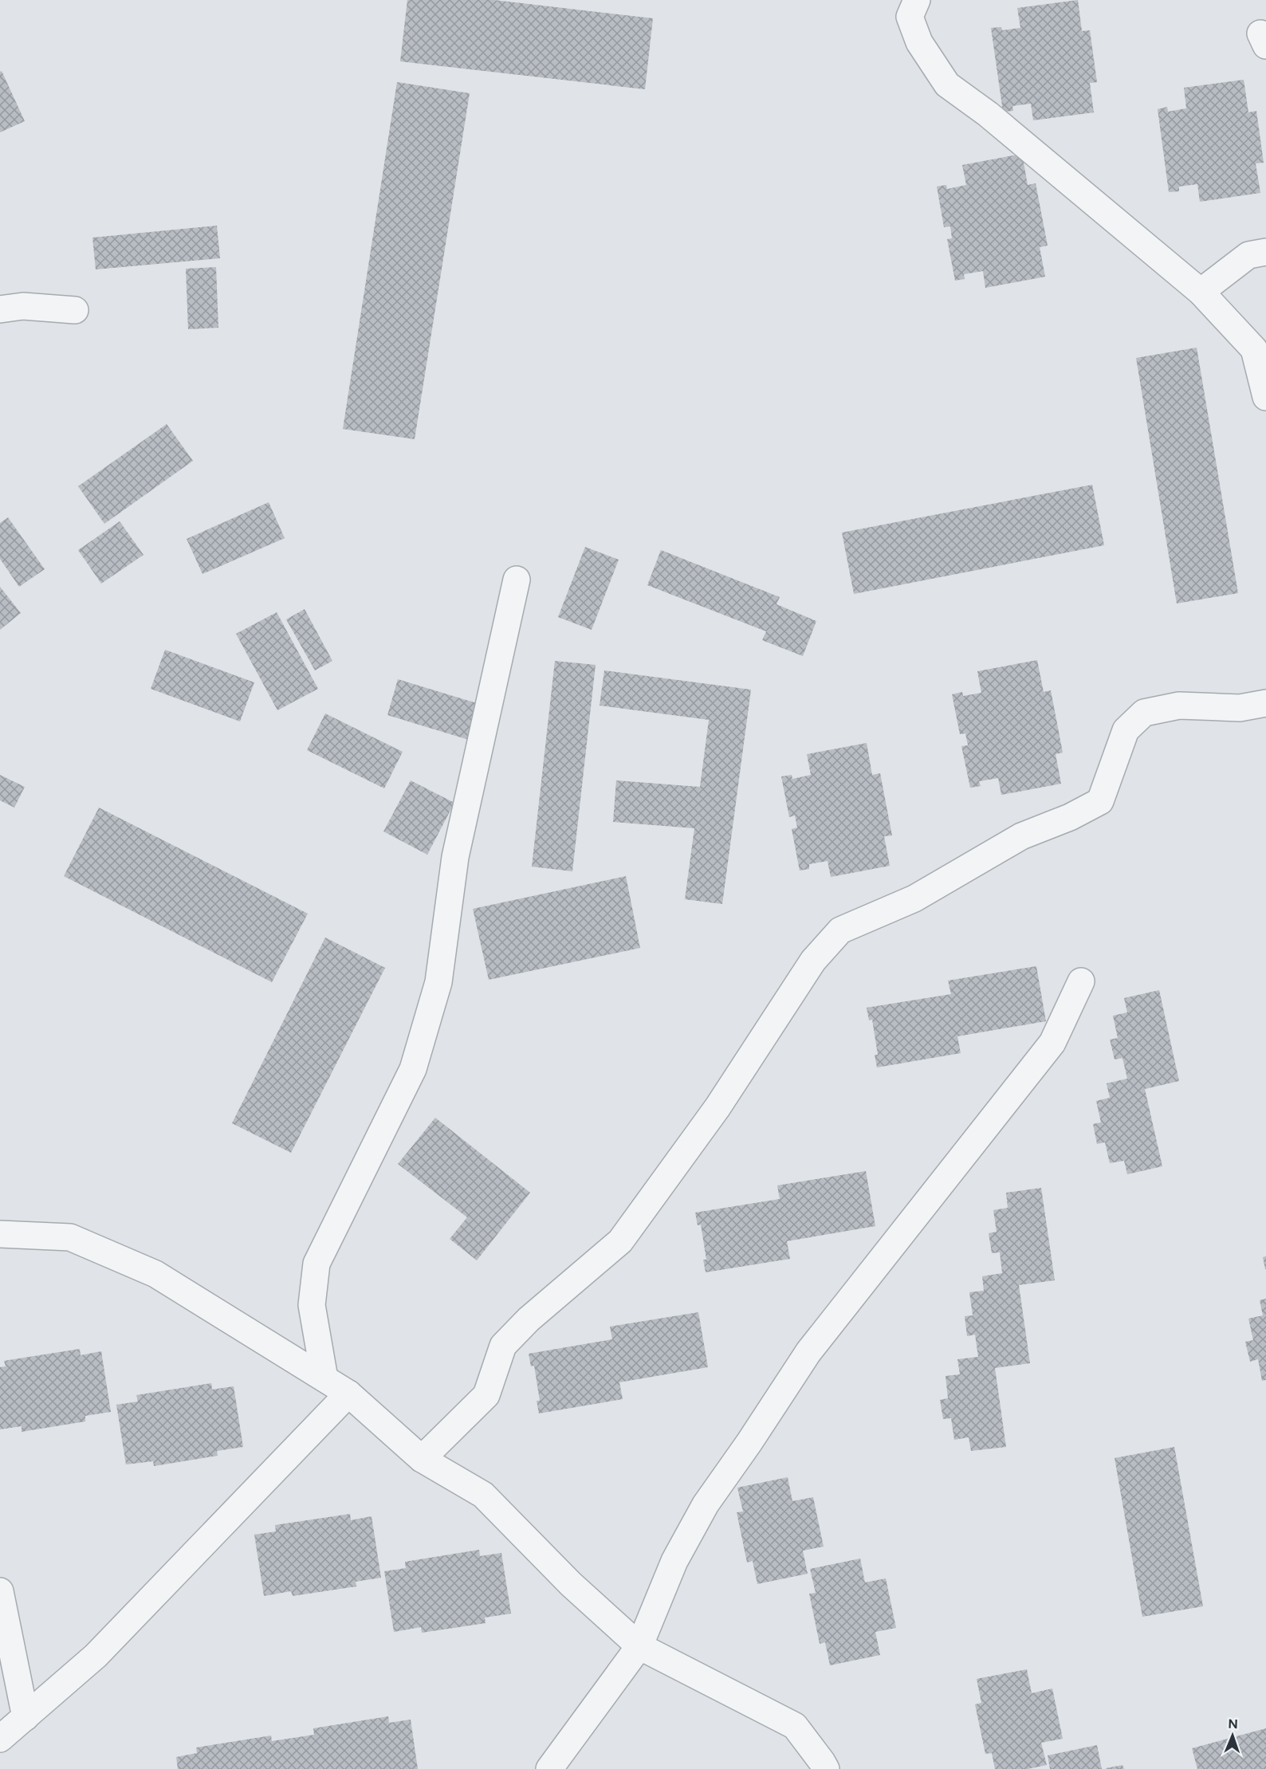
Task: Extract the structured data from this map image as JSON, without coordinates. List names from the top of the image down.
{
  "north": "top"
}
